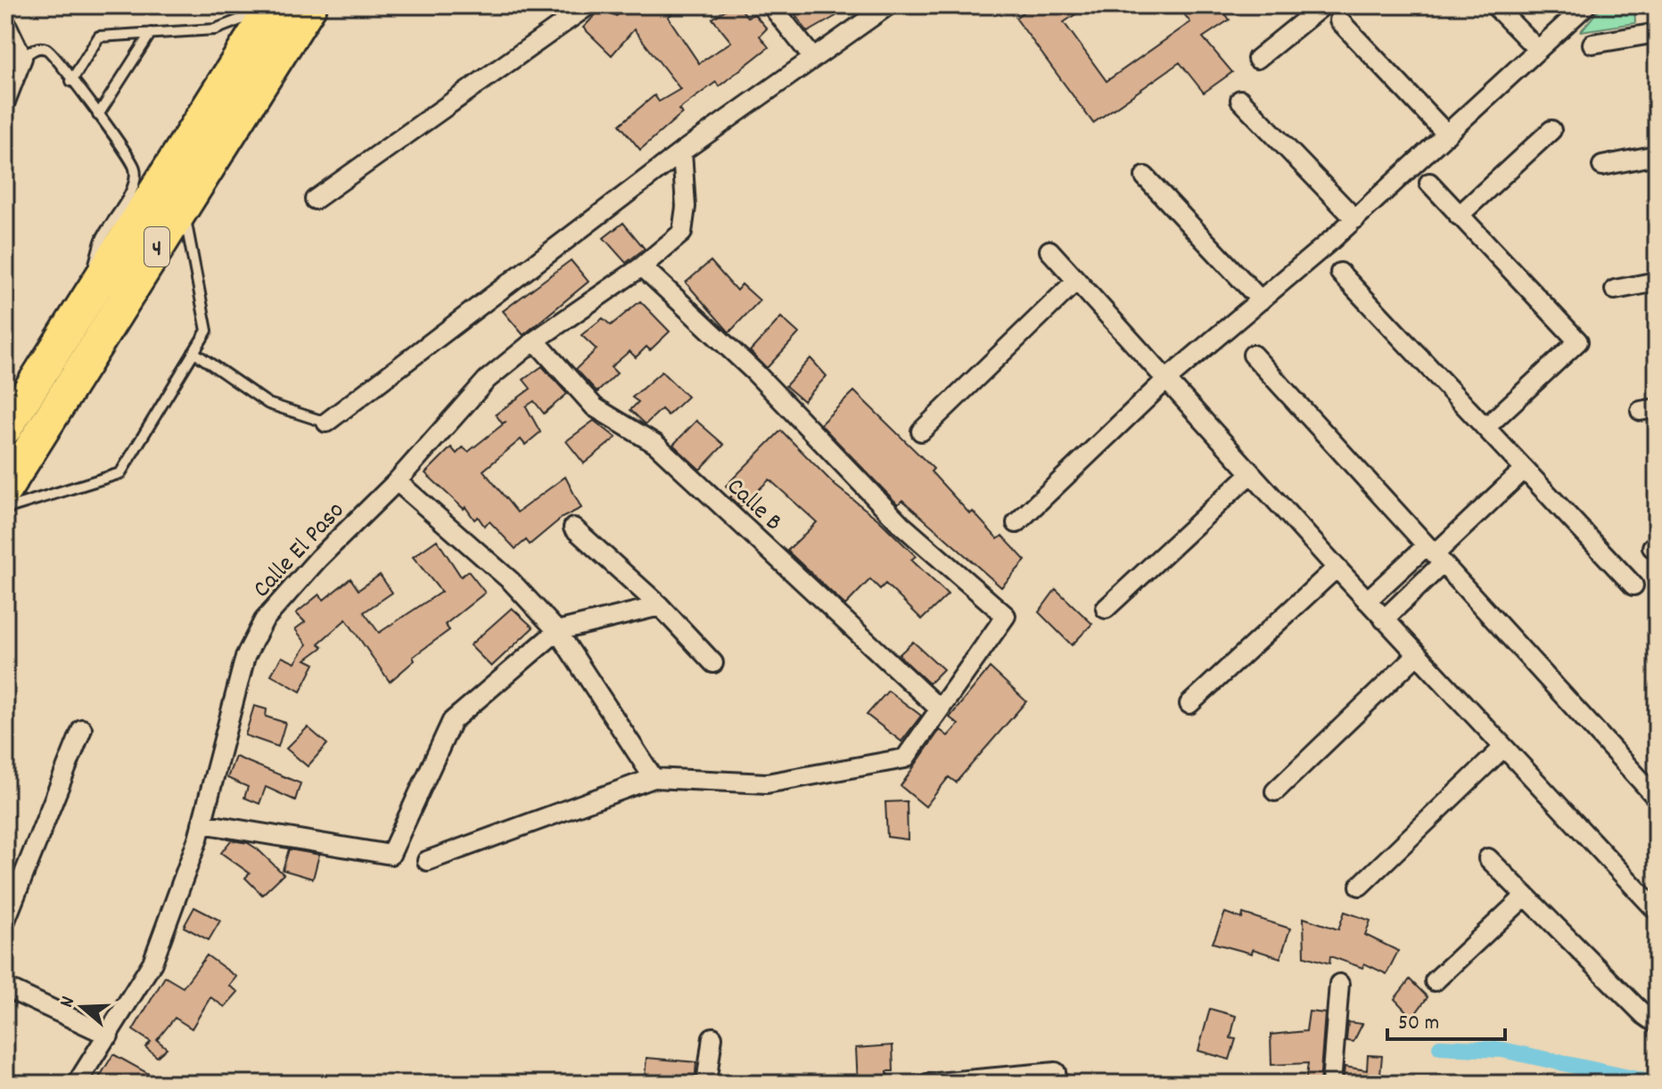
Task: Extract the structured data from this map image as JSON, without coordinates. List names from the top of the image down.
{
  "streets": {
    "highway": ["4"],
    "street": ["Calle B", "Calle El Paso"]
  },
  "crossings": [
    ["Calle B", "Calle El Paso"]
  ],
  "scale_bar": "50 m",
  "north": "left"
}
